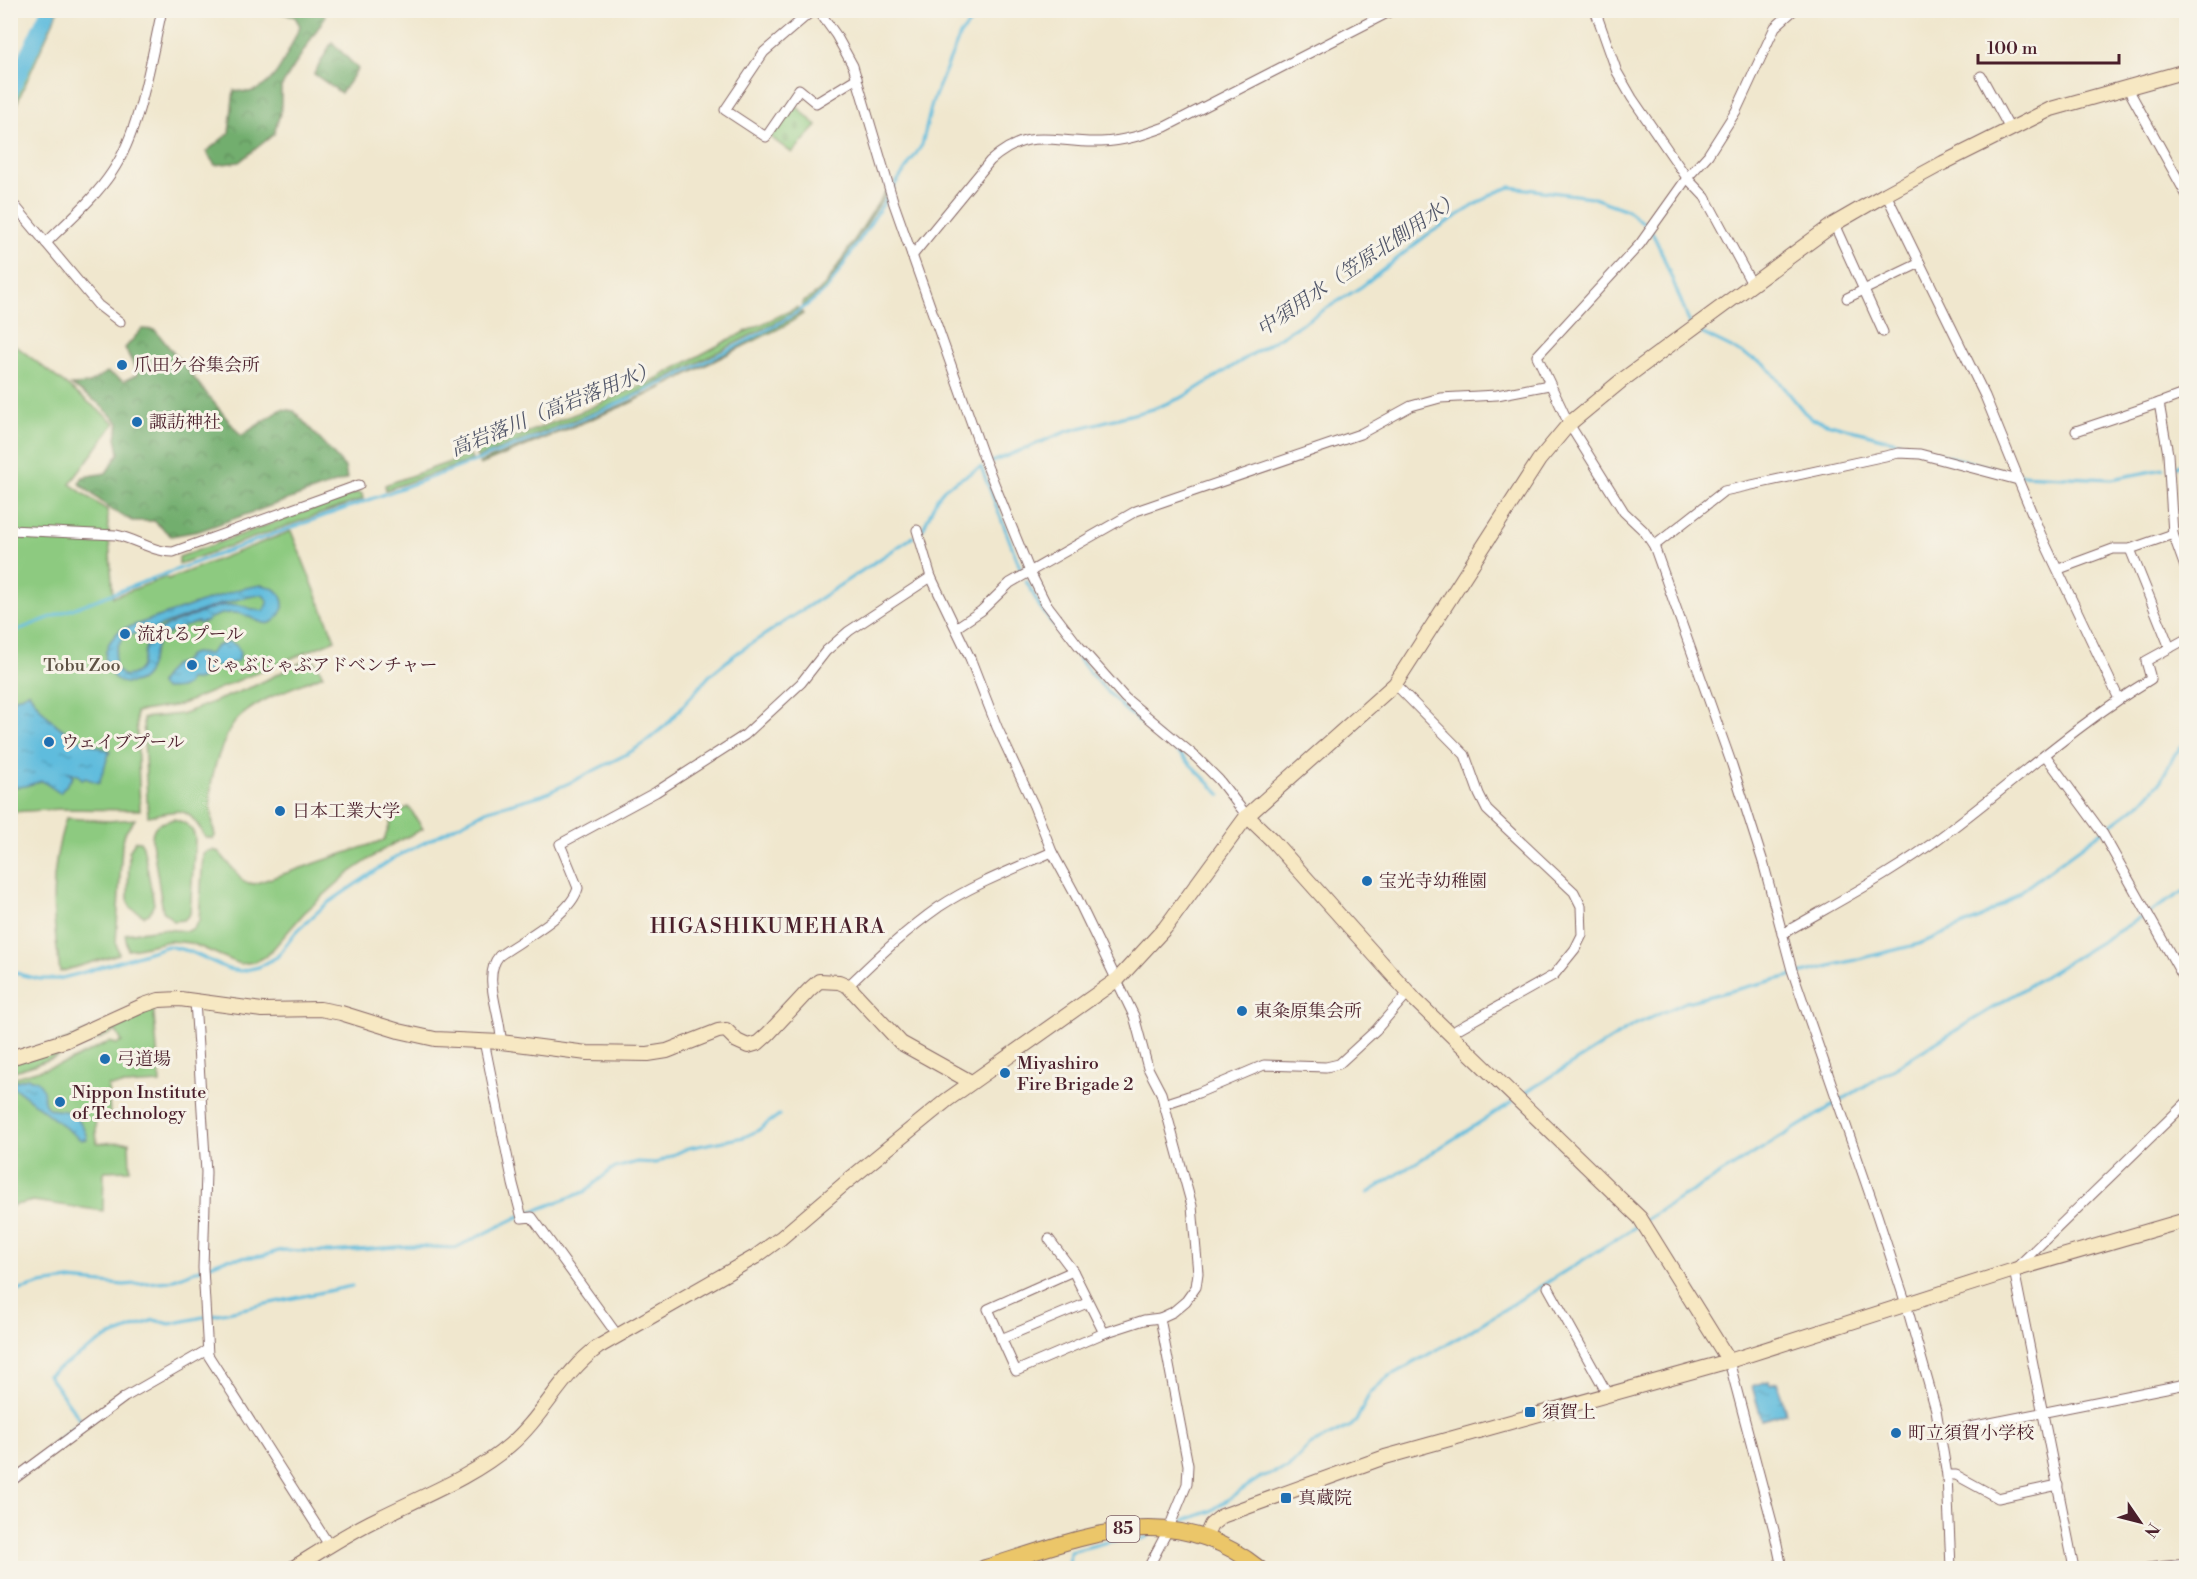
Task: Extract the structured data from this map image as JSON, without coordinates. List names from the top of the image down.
{
  "streets": {
    "main road": ["85"]
  },
  "districts": ["HIGASHIKUMEHARA"],
  "water": ["中須用水（笠原北側用水）", "高岩落川（高岩落用水）"],
  "parks": ["Tobu Zoo"],
  "places": {
    "other": [
      "爪田ケ谷集会所",
      "諏訪神社",
      "流れるプール",
      "じゃぶじゃぶアドベンチャー",
      "ウェイブプール",
      "日本工業大学",
      "宝光寺幼稚園",
      "東粂原集会所",
      "弓道場",
      "Miyashiro Fire Brigade 2",
      "Nippon Institute of Technology",
      "町立須賀小学校"
    ],
    "transit": ["須賀上", "真蔵院"]
  },
  "scale_bar": "100 m",
  "north": "bottom right"
}
